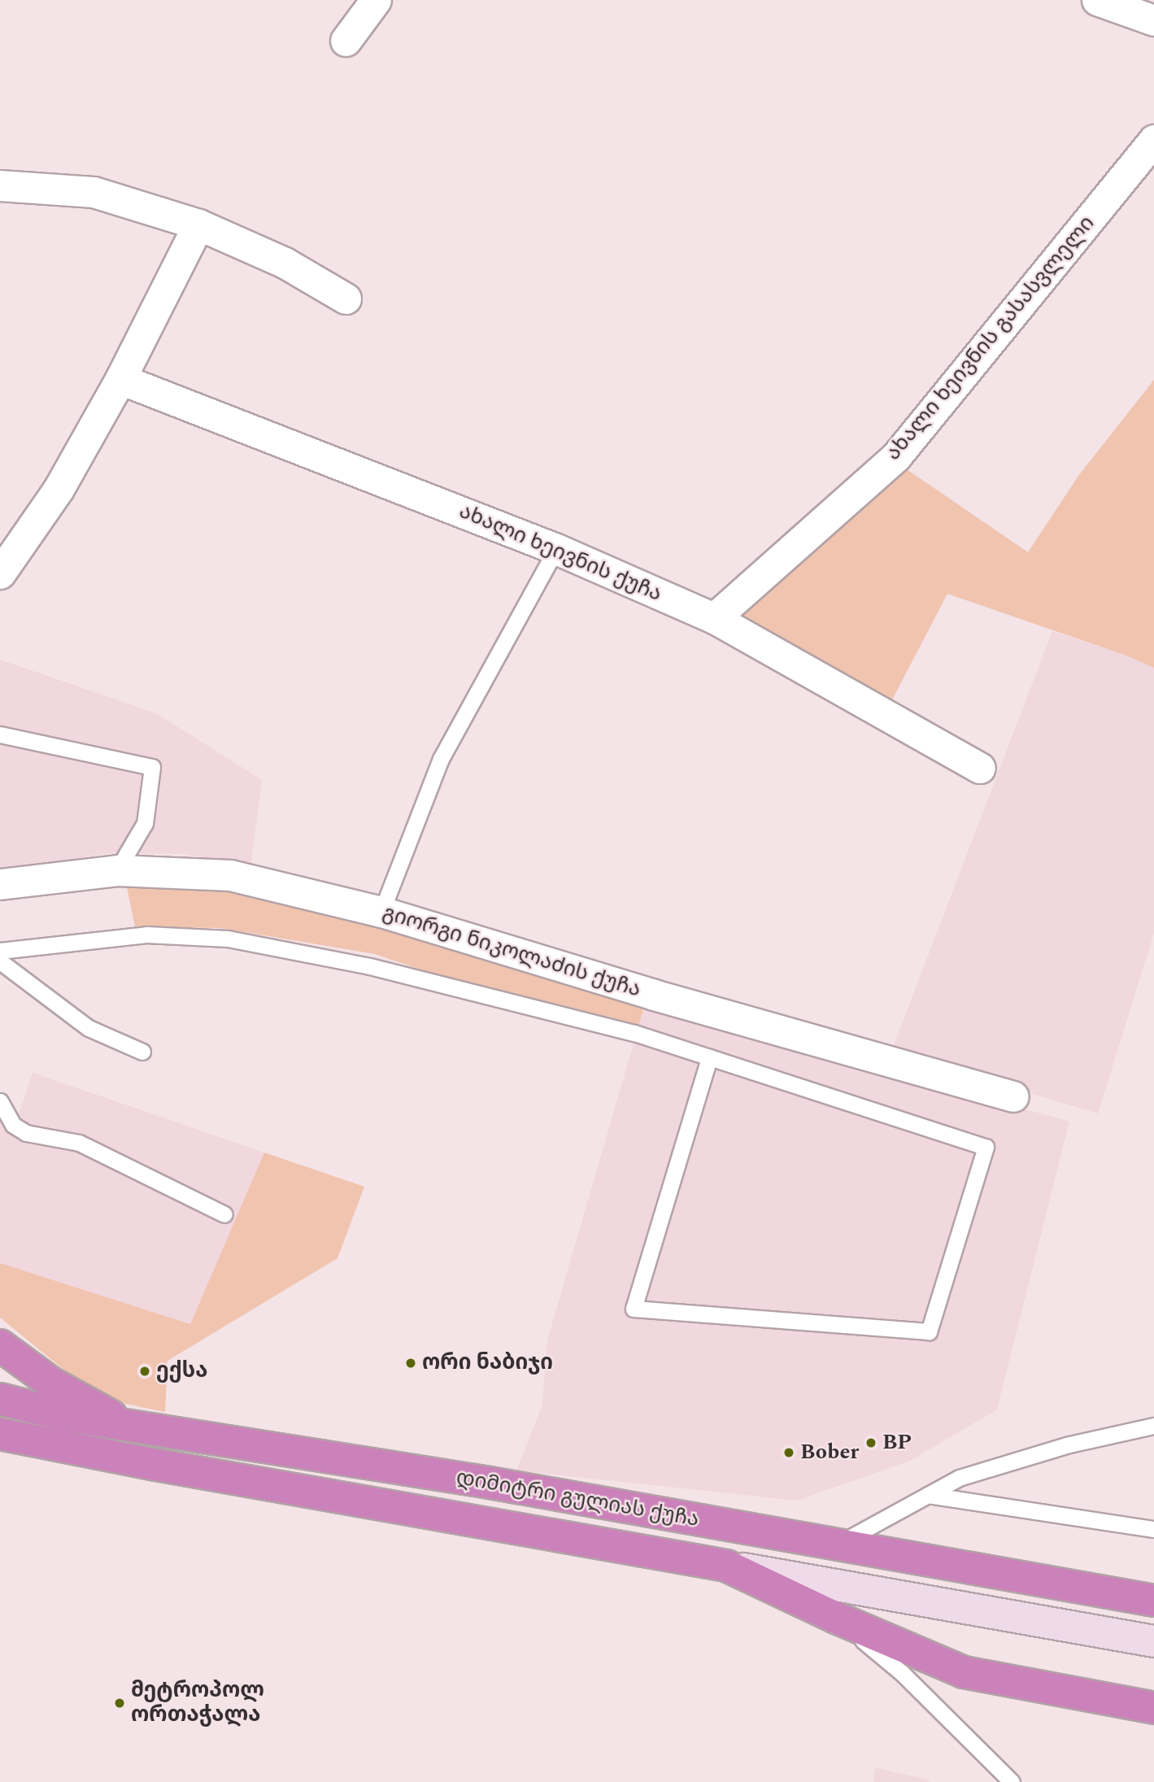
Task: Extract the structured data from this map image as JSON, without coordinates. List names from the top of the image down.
{
  "streets": {
    "highway": ["დიმიტრი გულიას ქუჩა"],
    "street": ["ახალი ხეივნის გასასვლელი", "ახალი ხეივნის ქუჩა", "გიორგი ნიკოლაძის ქუჩა"]
  },
  "crossings": [
    ["ახალი ხეივნის გასასვლელი", "ახალი ხეივნის ქუჩა"]
  ],
  "places": [
    "ორი ნაბიჯი",
    "ექსა",
    "BP",
    "Bober",
    "მეტროპოლ ორთაჭალა"
  ]
}
